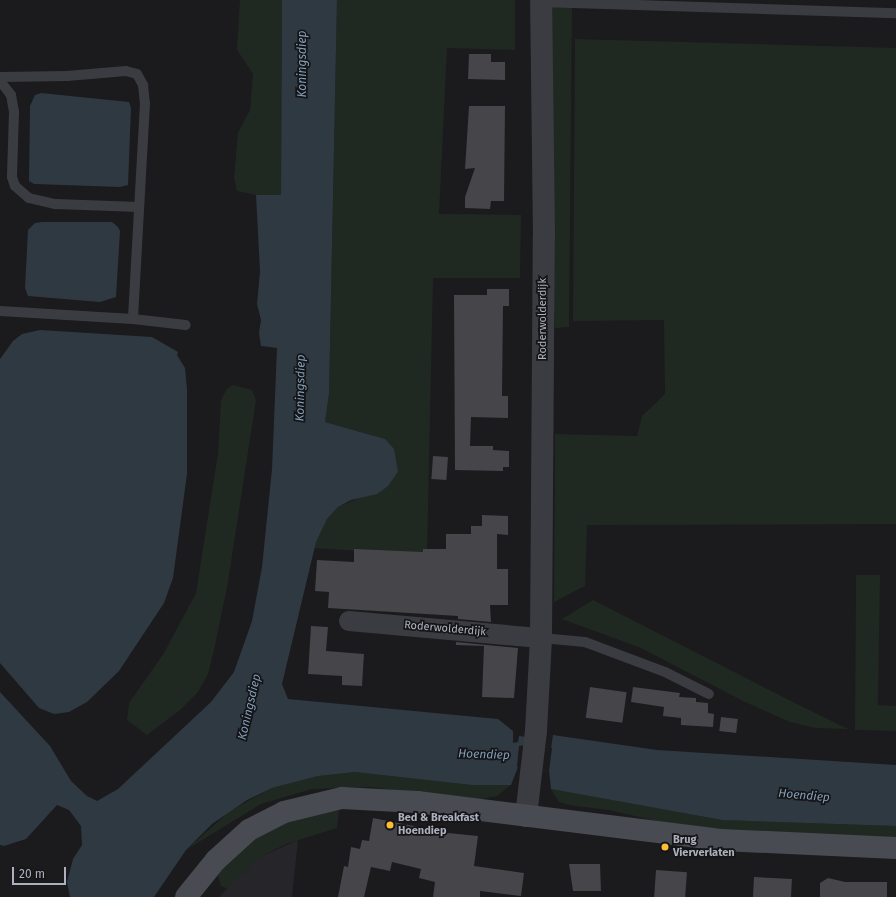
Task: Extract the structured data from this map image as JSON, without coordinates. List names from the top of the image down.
{
  "streets": {
    "street": ["Roderwolderdijk"]
  },
  "water": ["Koningsdiep", "Hoendiep"],
  "places": ["Bed & Breakfast Hoendiep", "Brug Vierverlaten"],
  "scale_bar": "20 m"
}
